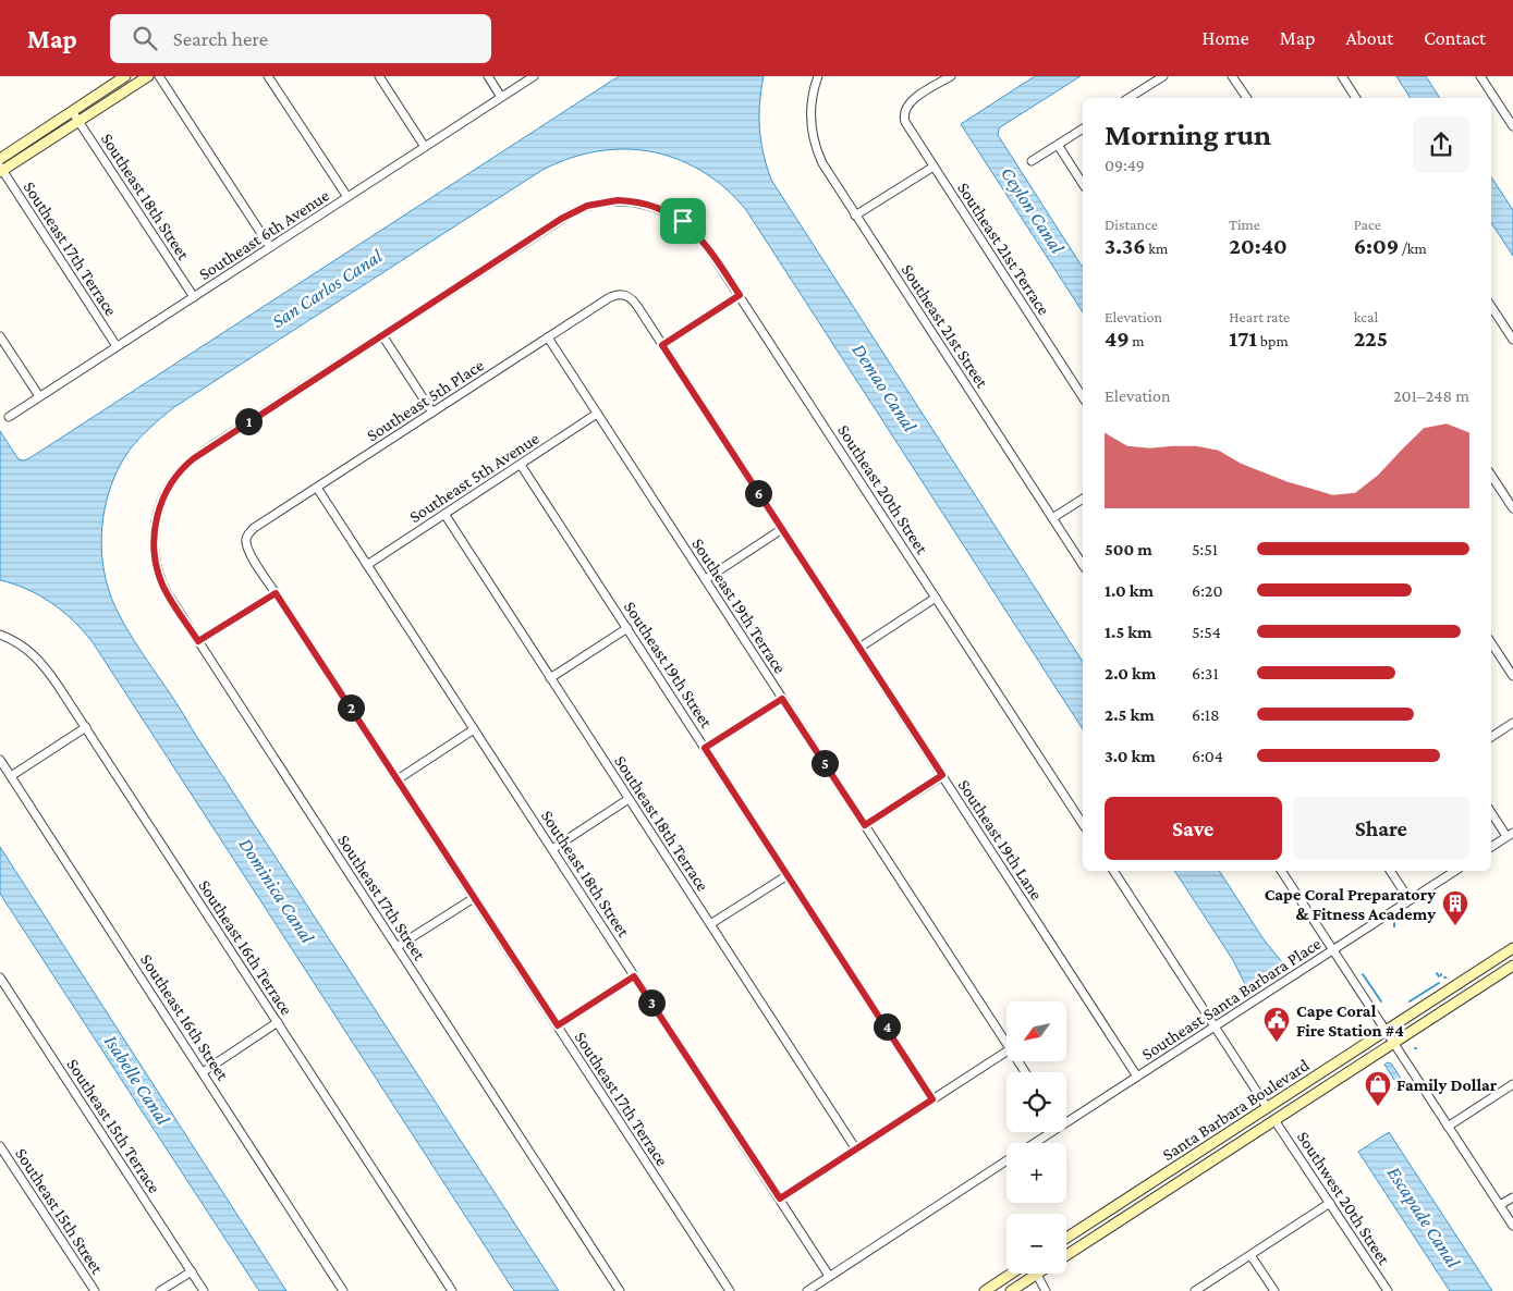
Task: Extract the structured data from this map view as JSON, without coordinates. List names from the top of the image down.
{
  "streets": {
    "main road": ["Santa Barbara Boulevard"],
    "street": [
      "Southeast 18th Street",
      "Southeast 6th Avenue",
      "Southeast 17th Terrace",
      "Southeast 21st Terrace",
      "Southeast 21st Street",
      "Southeast 5th Place",
      "Southeast 5th Avenue",
      "Southeast 20th Street",
      "Southeast 19th Terrace",
      "Southeast 19th Street",
      "Southeast 18th Terrace",
      "Southeast 19th Lane",
      "Southeast 17th Street",
      "Southeast 16th Terrace",
      "Southeast Santa Barbara Place",
      "Southeast 16th Street",
      "Southeast 15th Terrace",
      "Southwest 20th Street",
      "Southeast 15th Street"
    ]
  },
  "crossings": [
    ["Southeast 18th Street", "Southeast 6th Avenue"],
    ["Southeast 18th Street", "Southeast 5th Place"],
    ["Southeast 18th Street", "Southeast 5th Avenue"],
    ["Southeast 18th Street", "Southeast Santa Barbara Place"],
    ["Southeast 6th Avenue", "Southeast 17th Terrace"],
    ["Southeast 17th Terrace", "Southeast 5th Place"],
    ["Southeast 5th Place", "Southeast 19th Terrace"],
    ["Southeast 5th Place", "Southeast 19th Lane"],
    ["Southeast 5th Avenue", "Southeast 19th Terrace"],
    ["Southeast 5th Avenue", "Southeast 19th Street"],
    ["Southeast 5th Avenue", "Southeast 18th Terrace"],
    ["Southeast 20th Street", "Southeast 17th Street"],
    ["Southeast 19th Lane", "Southeast Santa Barbara Place"],
    ["Santa Barbara Boulevard", "Southwest 20th Street"]
  ],
  "water": [
    "Ceylon Canal",
    "San Carlos Canal",
    "Demao Canal",
    "Dominica Canal",
    "Isabelle Canal",
    "Escapade Canal"
  ],
  "places": {
    "building": ["Cape Coral Preparatory & Fitness Academy"],
    "public building": ["Cape Coral Fire Station #4"],
    "shop": ["Family Dollar"]
  },
  "north": "bottom left",
  "page": {
    "header": "Map",
    "search": "Search here",
    "nav": [
      "Home",
      "Map",
      "About",
      "Contact"
    ],
    "heading": ["Morning run", "09:49"],
    "stats": [
      ["Distance", "3.36 km"],
      ["Time", "20:40"],
      ["Pace", "6:09 /km"],
      ["Elevation", "49 m"],
      ["Heart rate", "171 bpm"],
      ["kcal", "225"]
    ],
    "chart": ["Elevation", "201–248 m"],
    "pins": [
      "1",
      "6",
      "2",
      "5",
      "3",
      "4"
    ],
    "list": [
      {
        "name": "500 m",
        "note": "5:51"
      },
      {
        "name": "1.0 km",
        "note": "6:20"
      },
      {
        "name": "1.5 km",
        "note": "5:54"
      },
      {
        "name": "2.0 km",
        "note": "6:31"
      },
      {
        "name": "2.5 km",
        "note": "6:18"
      },
      {
        "name": "3.0 km",
        "note": "6:04"
      }
    ],
    "buttons": ["Save", "Share"],
    "map_buttons": ["+", "−"]
  }
}
